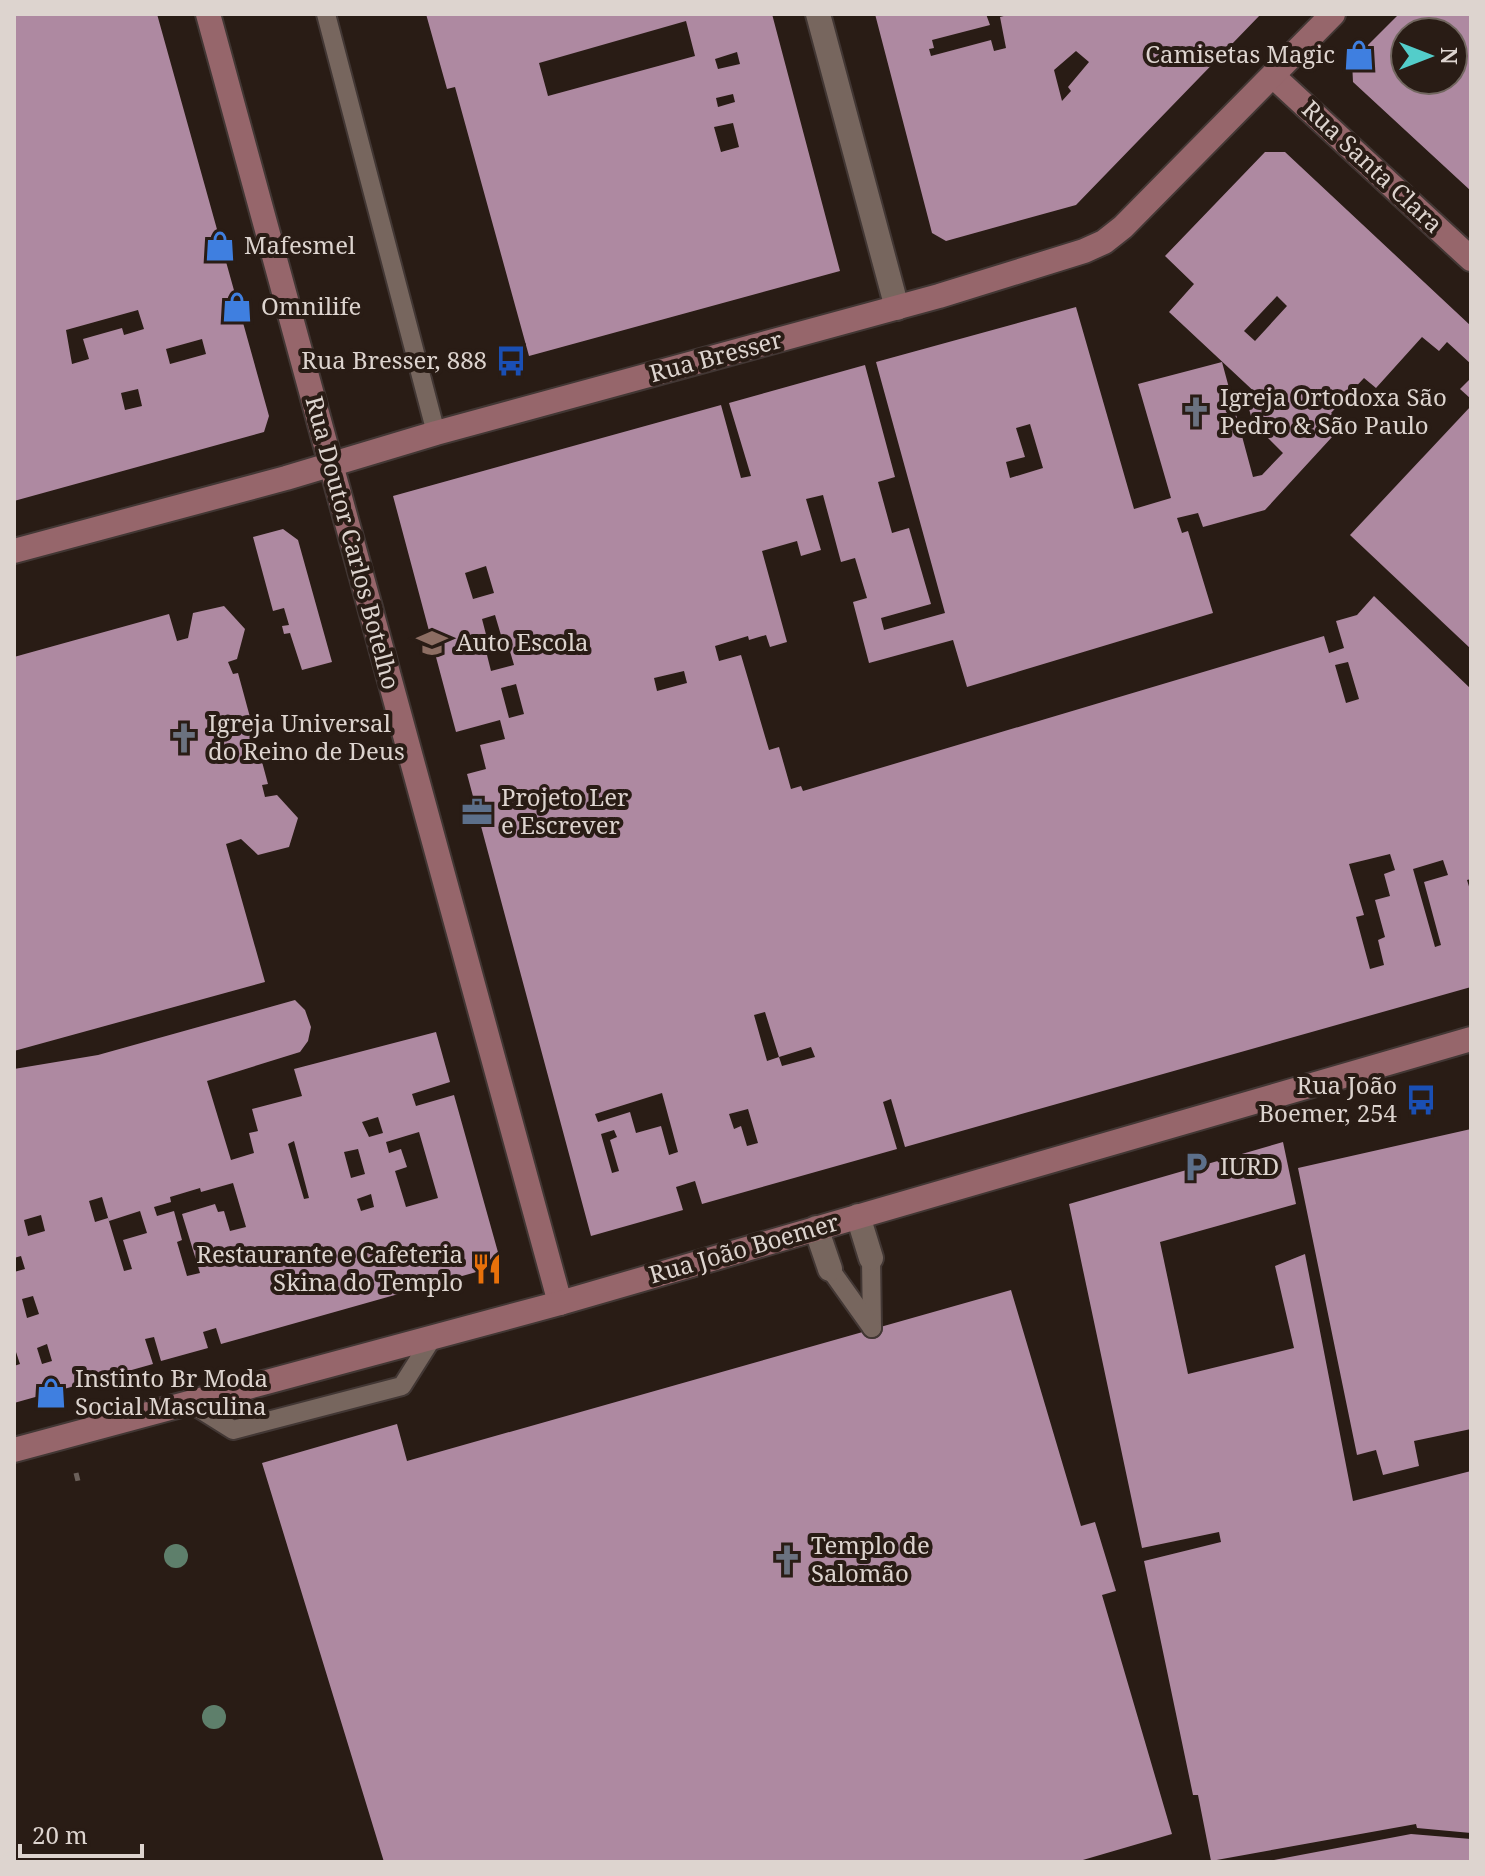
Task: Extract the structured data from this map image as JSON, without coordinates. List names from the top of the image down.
{
  "streets": {
    "main road": [
      "Rua Santa Clara",
      "Rua Bresser",
      "Rua Doutor Carlos Botelho",
      "Rua João Boemer"
    ]
  },
  "crossings": [
    ["Rua Santa Clara", "Rua Bresser"],
    ["Rua Bresser", "Rua Doutor Carlos Botelho"],
    ["Rua Doutor Carlos Botelho", "Rua João Boemer"]
  ],
  "places": {
    "shop": [
      "Camisetas Magic",
      "Mafesmel",
      "Omnilife",
      "Instinto Br Moda Social Masculina"
    ],
    "bus stop": ["Rua Bresser, 888", "Rua João Boemer, 254"],
    "church": ["Igreja Ortodoxa São Pedro & São Paulo", "Igreja Universal do Reino de Deus", "Templo de Salomão"],
    "school or university": ["Auto Escola"],
    "office": ["Projeto Ler e Escrever"],
    "parking": ["IURD"],
    "restaurant": ["Restaurante e Cafeteria Skina do Templo"]
  },
  "scale_bar": "20 m",
  "north": "right"
}
